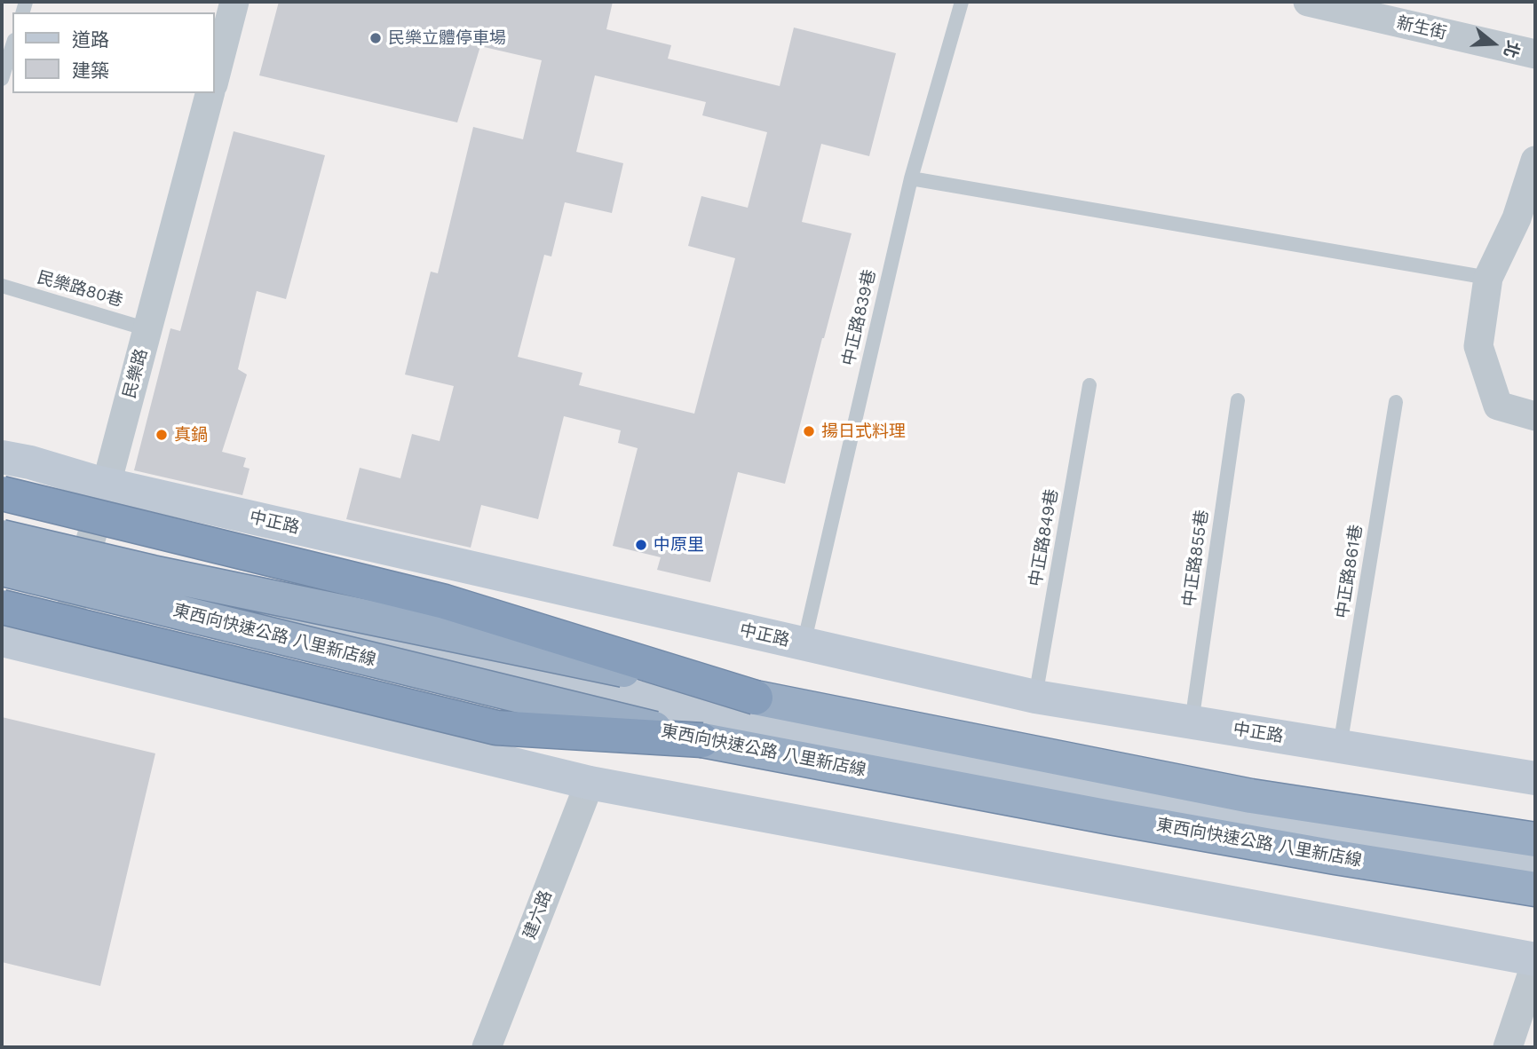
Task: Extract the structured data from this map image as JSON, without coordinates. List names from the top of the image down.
{
  "streets": {
    "highway": ["東西向快速公路 八里新店線"],
    "main road": ["中正路"],
    "street": ["新生街", "民樂路", "建六路"],
    "lane": [
      "民樂路80巷",
      "中正路839巷",
      "中正路849巷",
      "中正路855巷",
      "中正路861巷"
    ]
  },
  "crossings": [
    ["民樂路80巷", "民樂路"],
    ["中正路839巷", "中正路"],
    ["民樂路", "中正路"],
    ["中正路", "中正路849巷"],
    ["中正路", "中正路855巷"],
    ["中正路", "中正路861巷"]
  ],
  "places": [
    "民樂立體停車場",
    "揚日式料理",
    "真鍋",
    "中原里"
  ],
  "legend": ["道路", "建築"],
  "north": "right"
}
